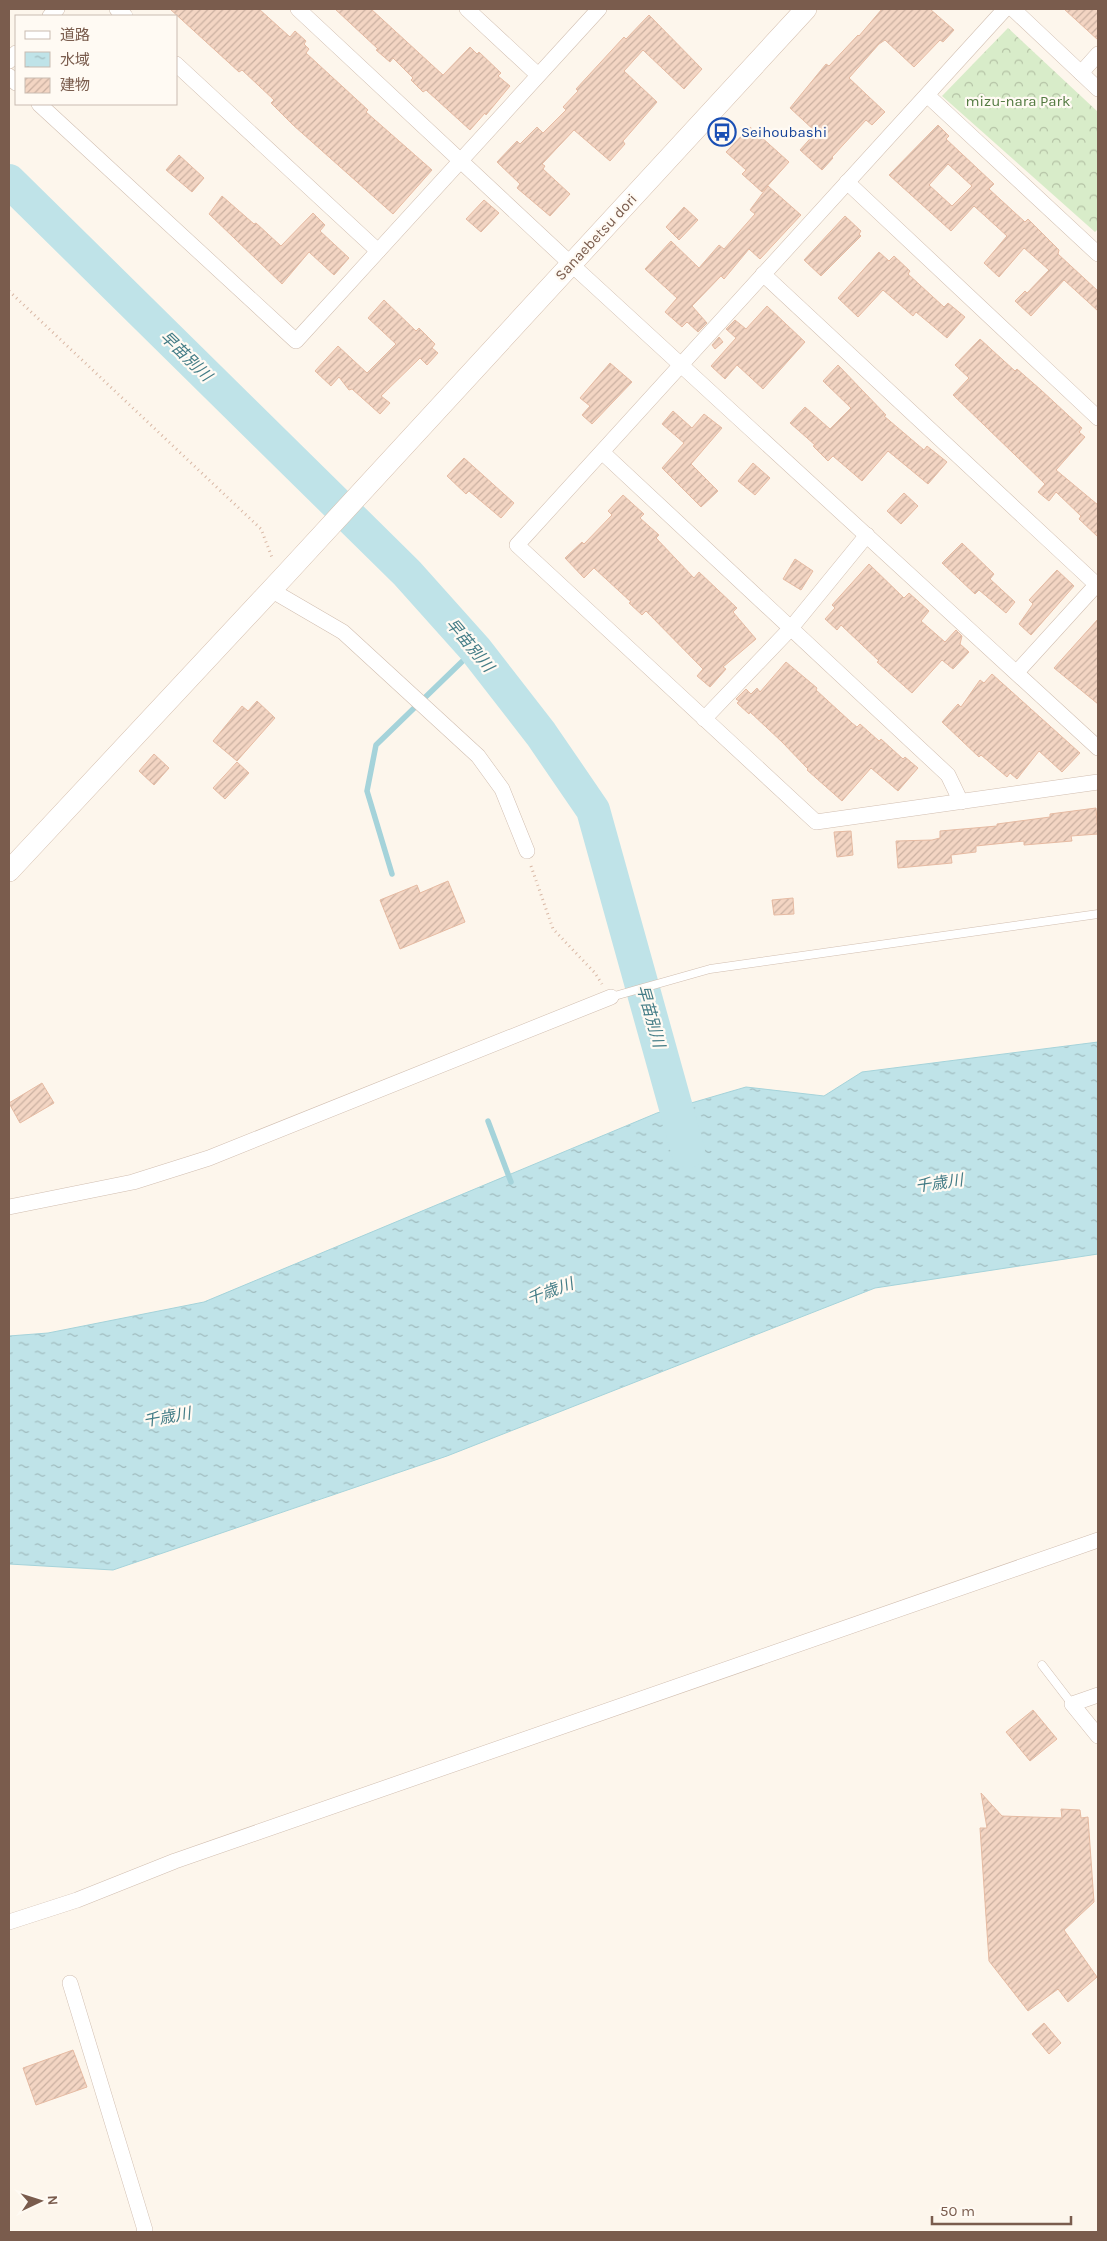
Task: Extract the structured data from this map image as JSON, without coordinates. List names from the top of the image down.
{
  "streets": {
    "street": ["Sanaebetsu dori"]
  },
  "water": ["早苗別川", "千歳川"],
  "parks": ["mizu-nara Park"],
  "places": {
    "bus stop": ["Seihoubashi"]
  },
  "legend": ["道路", "水域", "建物"],
  "scale_bar": "50 m",
  "north": "right"
}
